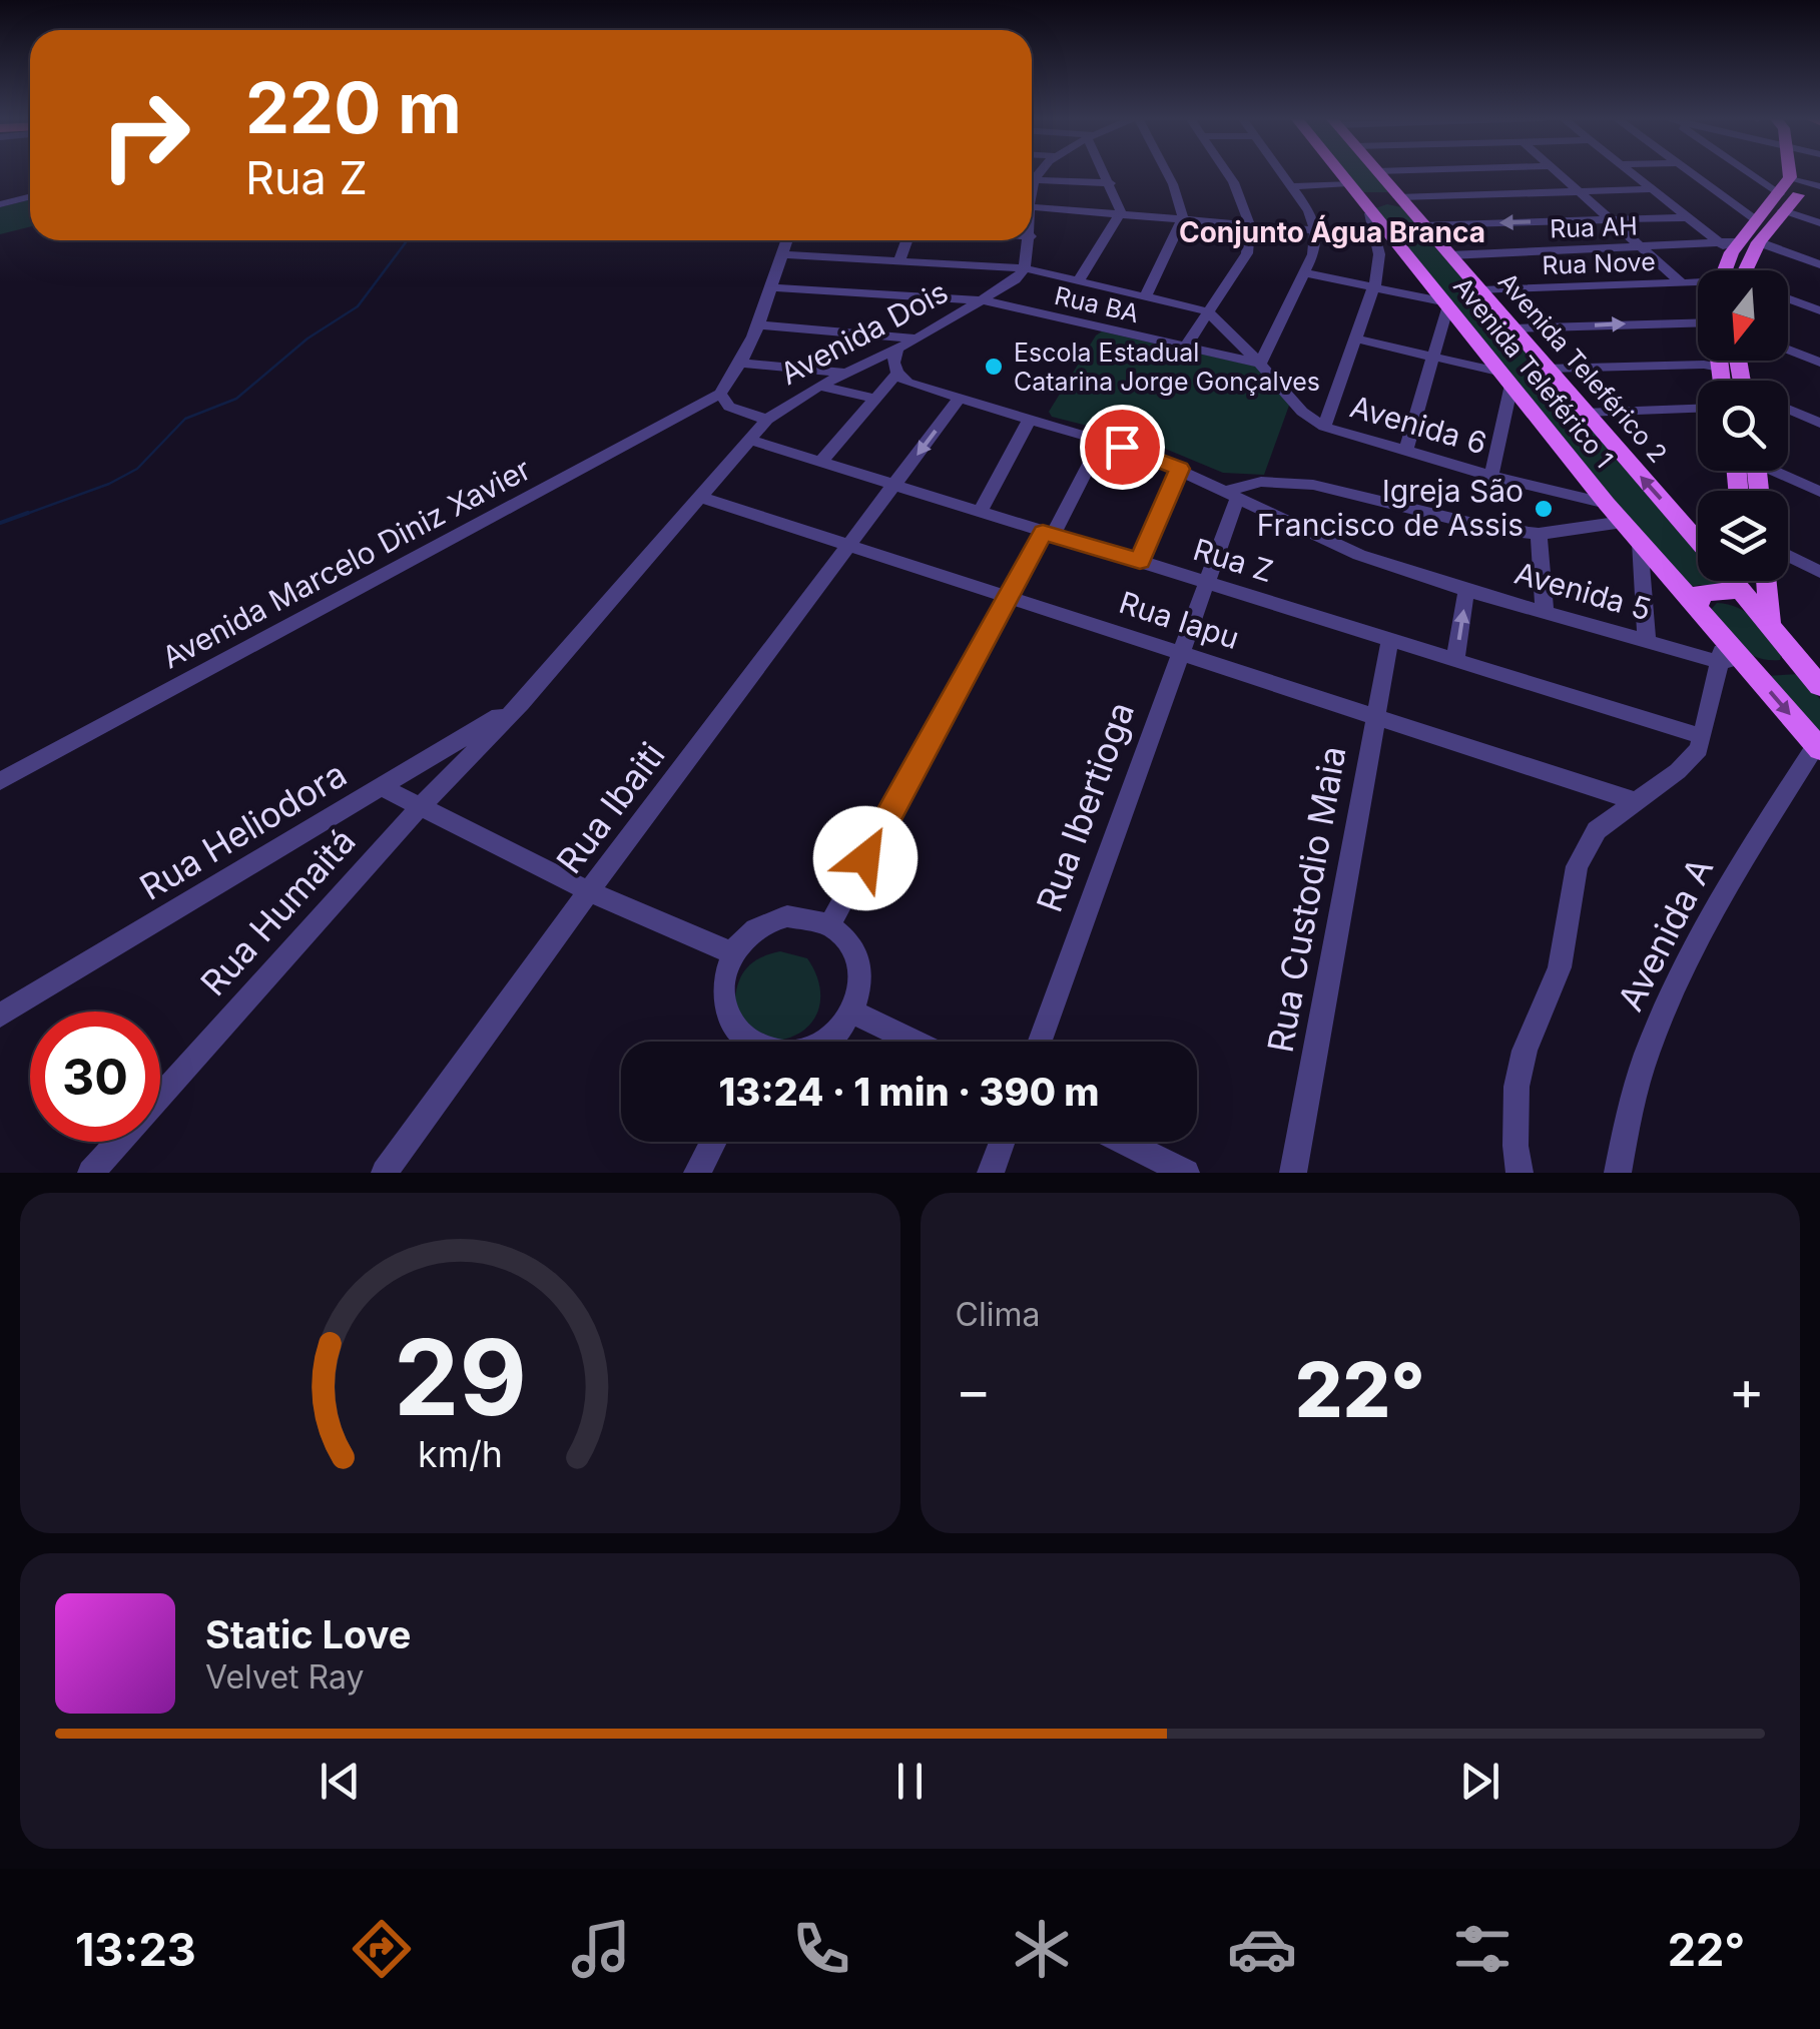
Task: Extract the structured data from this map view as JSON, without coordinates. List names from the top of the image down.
{
  "streets": {
    "main road": ["Avenida Teleférico 2", "Avenida Teleférico 1"],
    "street": [
      "Rua AH",
      "Rua Nove",
      "Rua BA",
      "Avenida Dois",
      "Avenida 6",
      "Rua Z",
      "Avenida Marcelo Diniz Xavier",
      "Avenida 5",
      "Rua Iapu",
      "Rua Ibertioga",
      "Rua Ibaiti",
      "Rua Heliodora",
      "Rua Custodio Maia",
      "Rua Humaitá",
      "Avenida A"
    ]
  },
  "crossings": [
    ["Rua AH", "Avenida Teleférico 2"],
    ["Rua Nove", "Avenida Teleférico 2"],
    ["Rua BA", "Avenida Dois"],
    ["Rua BA", "Avenida 6"],
    ["Avenida Dois", "Avenida 6"],
    ["Avenida Dois", "Rua Z"],
    ["Avenida Dois", "Rua Iapu"],
    ["Avenida Dois", "Rua Heliodora"],
    ["Avenida Dois", "Rua Humaitá"],
    ["Avenida Teleférico 1", "Avenida 6"],
    ["Avenida Teleférico 1", "Avenida 5"],
    ["Avenida Teleférico 1", "Avenida A"],
    ["Rua Z", "Rua Ibertioga"],
    ["Rua Z", "Rua Ibaiti"],
    ["Rua Z", "Rua Custodio Maia"],
    ["Avenida 5", "Rua Ibertioga"],
    ["Avenida 5", "Rua Ibaiti"],
    ["Rua Iapu", "Rua Ibertioga"],
    ["Rua Iapu", "Rua Ibaiti"],
    ["Rua Iapu", "Rua Custodio Maia"],
    ["Rua Heliodora", "Rua Humaitá"]
  ],
  "districts": ["Conjunto Água Branca"],
  "places": ["Escola Estadual Catarina Jorge Gonçalves", "Igreja São Francisco de Assis"],
  "north": "bottom",
  "page": {
    "turn": ["220 m", "Rua Z"],
    "limit": "30",
    "trip": "13:24 · 1 min · 390 m",
    "tile": "Clima",
    "heat": ["−", "22°", "+"],
    "song": ["Static Love", "Velvet Ray"],
    "tabs": ["13:23", "22°"],
    "gauge": ["29", "km/h"]
  }
}
